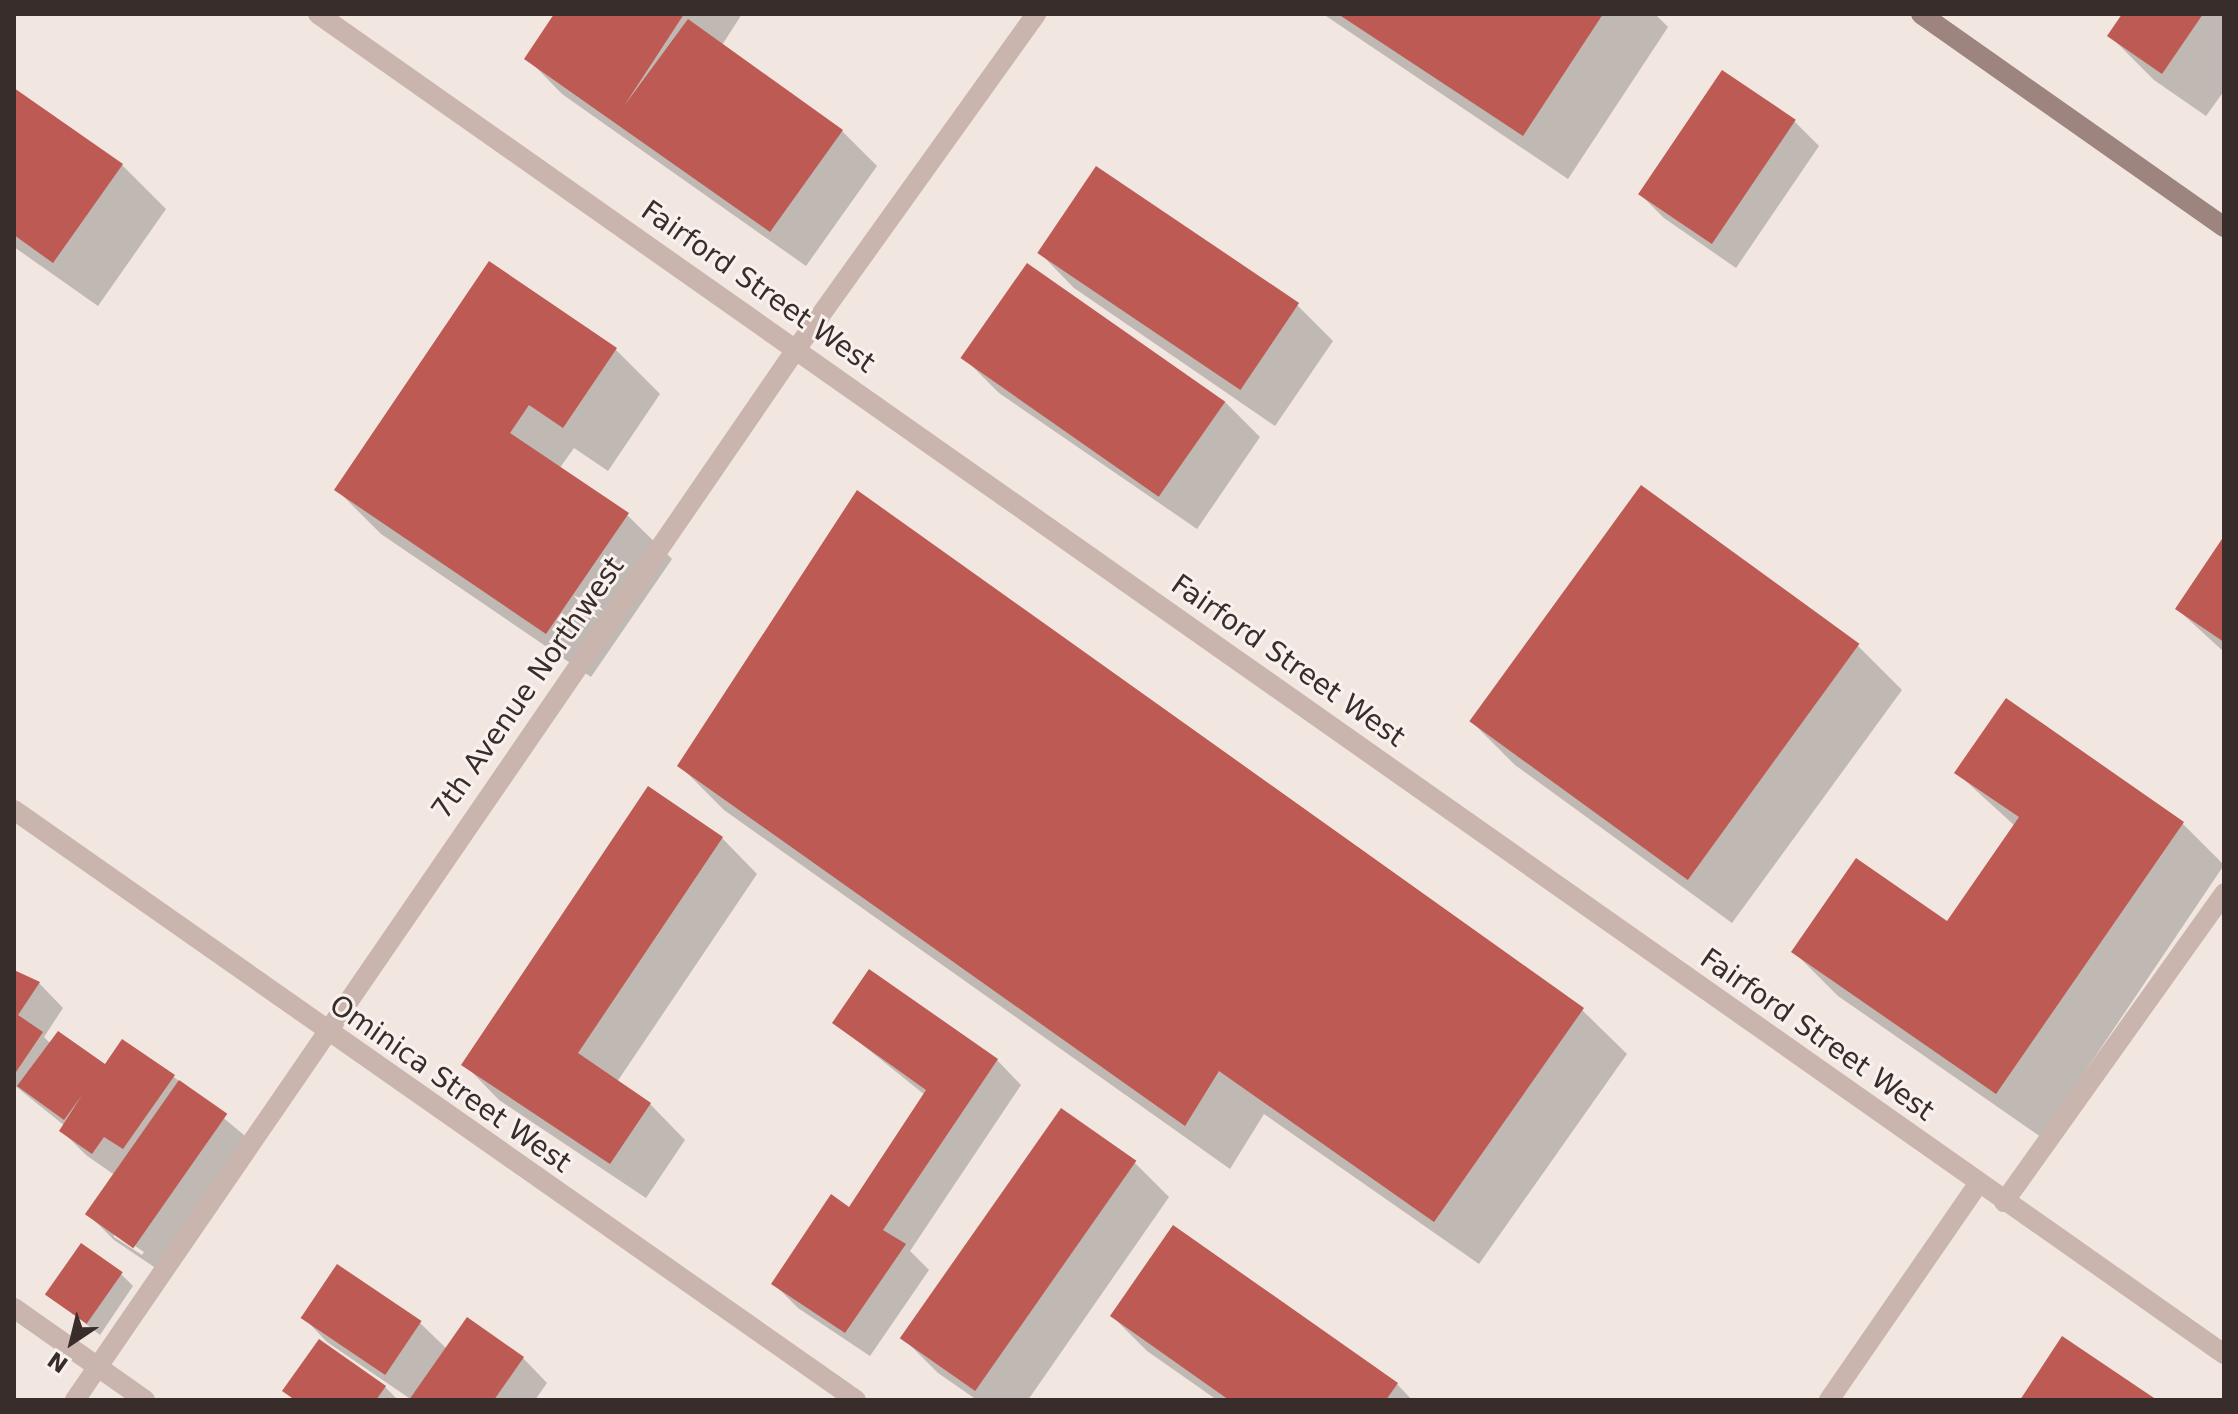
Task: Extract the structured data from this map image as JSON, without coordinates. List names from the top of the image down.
{
  "streets": {
    "street": ["Fairford Street West", "7th Avenue Northwest", "Ominica Street West"]
  },
  "crossings": [
    ["Fairford Street West", "7th Avenue Northwest"],
    ["7th Avenue Northwest", "Ominica Street West"]
  ],
  "north": "bottom left"
}
